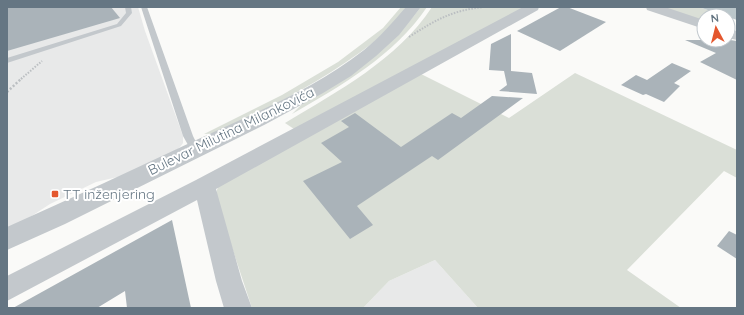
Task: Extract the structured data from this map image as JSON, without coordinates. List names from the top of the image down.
{
  "streets": {
    "street": ["Bulevar Milutina Milankovića"]
  },
  "places": {
    "transit": ["TT inženjering"]
  },
  "north": "top"
}
